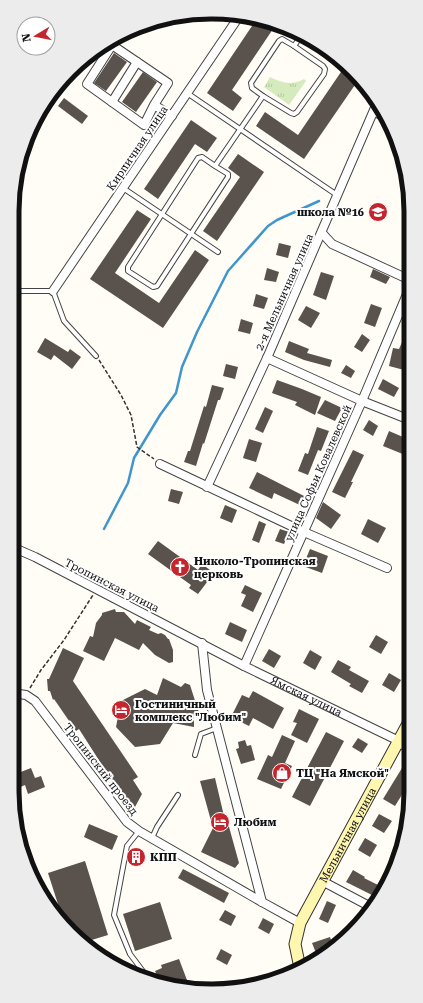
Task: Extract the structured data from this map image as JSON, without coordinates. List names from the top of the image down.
{
  "streets": {
    "street": [
      "Кирпичная улица",
      "2-я Мельничная улица",
      "улица Софьи Ковалевской",
      "Тропинская улица",
      "Ямская улица",
      "Тропинский проезд",
      "Мельничная улица"
    ]
  },
  "crossings": [
    ["улица Софьи Ковалевской", "Ямская улица"],
    ["Тропинская улица", "Ямская улица"],
    ["Ямская улица", "Мельничная улица"],
    ["Тропинский проезд", "Мельничная улица"]
  ],
  "places": {
    "school or university": ["школа №16"],
    "church": ["Николо-Тропинская церковь"],
    "hotel": ["Гостиничный комплекс \"Любим\"", "Любим"],
    "shop": ["ТЦ \"На Ямской\""],
    "building": ["КПП"]
  },
  "north": "left"
}
